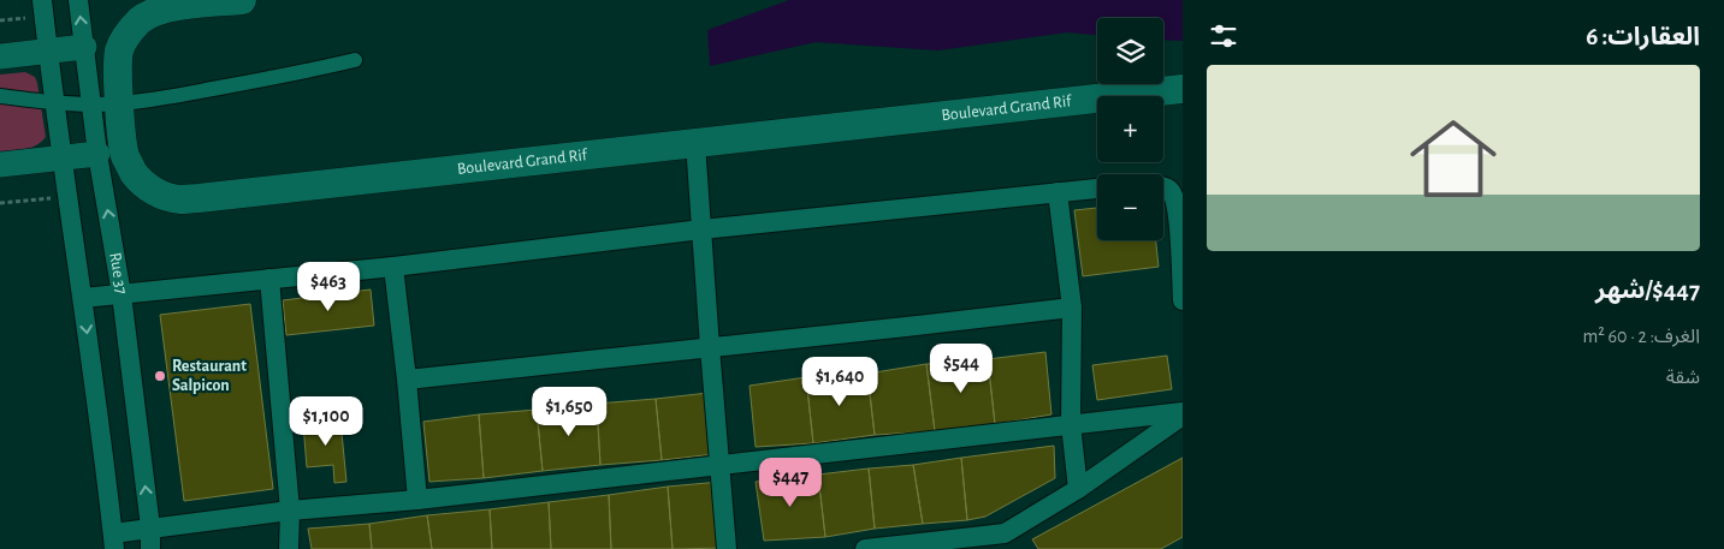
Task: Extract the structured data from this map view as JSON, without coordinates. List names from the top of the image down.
{
  "streets": {
    "main road": ["Boulevard Grand Rif"],
    "street": ["Rue 37"]
  },
  "places": ["Restaurant Salpicon"],
  "page": {
    "heading": "العقارات: 6",
    "map_buttons": ["+", "−"],
    "list": [
      {
        "name": "$447/شهر",
        "note": "الغرف: 2 · 60 m² · شقة"
      }
    ],
    "price": [
      "$463",
      "$544",
      "$1,640",
      "$1,650",
      "$1,100",
      "$447"
    ]
  }
}
